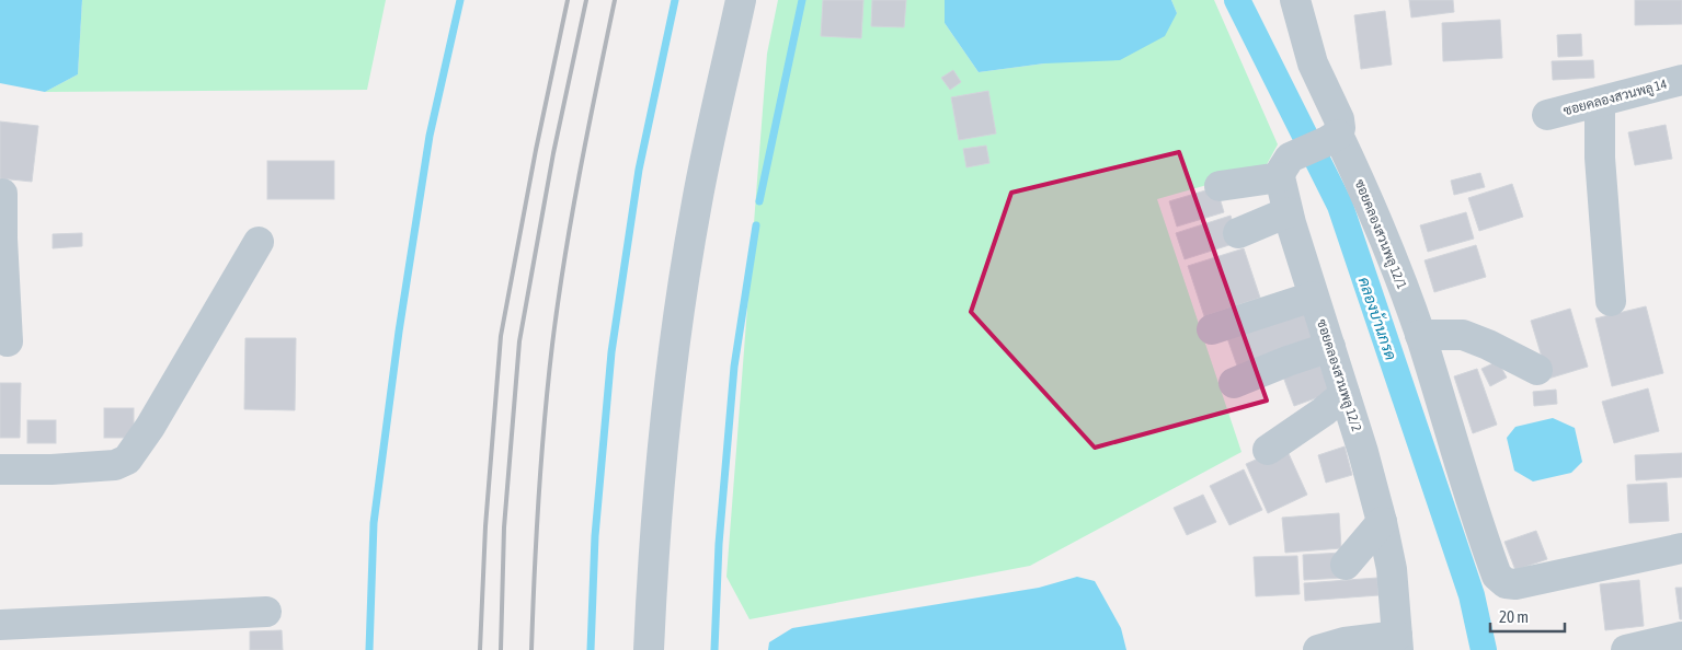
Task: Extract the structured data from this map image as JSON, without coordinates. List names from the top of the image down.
{
  "streets": {
    "street": ["ซอยคลองสวนพลู 14", "ซอยคลองสวนพลู 12/1", "ซอยคลองสวนพลู 12/2"]
  },
  "water": ["คลองบ้านกรด"],
  "scale_bar": "20 m"
}
